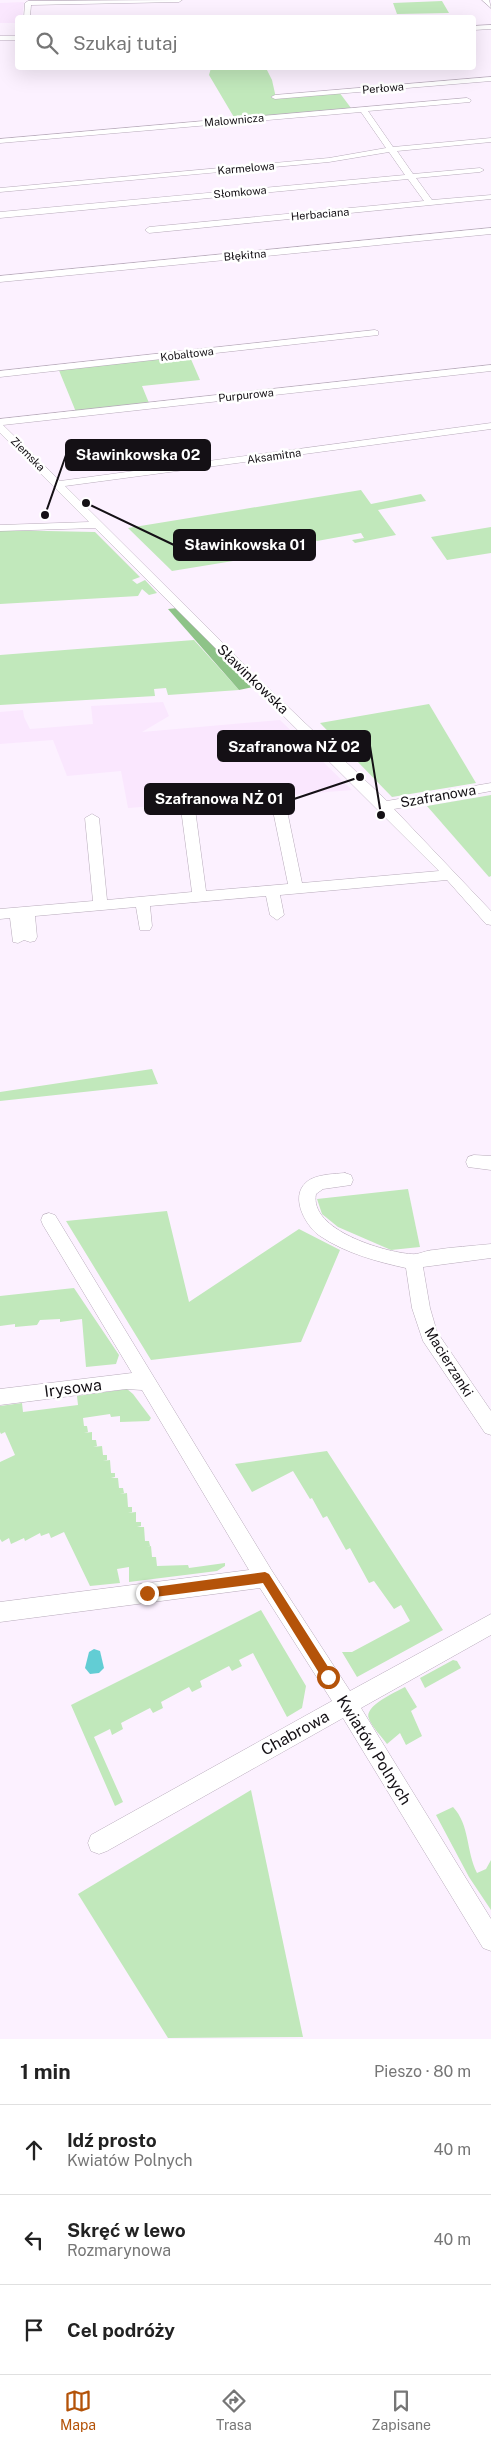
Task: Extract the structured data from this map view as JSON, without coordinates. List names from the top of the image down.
{
  "streets": {
    "street": [
      "Perłowa",
      "Malownicza",
      "Karmelowa",
      "Słomkowa",
      "Herbaciana",
      "Błękitna",
      "Kobaltowa",
      "Purpurowa",
      "Ziemska",
      "Aksamitna",
      "Sławinkowska",
      "Szafranowa",
      "Macierzanki",
      "Irysowa",
      "Chabrowa",
      "Kwiatów Polnych"
    ]
  },
  "crossings": [
    ["Ziemska", "Aksamitna"],
    ["Ziemska", "Sławinkowska"],
    ["Sławinkowska", "Szafranowa"],
    ["Irysowa", "Kwiatów Polnych"],
    ["Chabrowa", "Kwiatów Polnych"]
  ],
  "places": [
    "Sławinkowska 01",
    "Sławinkowska 02",
    "Szafranowa NŻ 01",
    "Szafranowa NŻ 02"
  ],
  "page": {
    "search": "Szukaj tutaj",
    "heading": ["1 min", "Pieszo · 80 m"],
    "list": [
      ["Idź prosto", "Kwiatów Polnych", "40 m"],
      ["Skręć w lewo", "Rozmarynowa", "40 m"],
      "Cel podróży"
    ],
    "nav": ["Mapa", "Trasa", "Zapisane"]
  }
}
